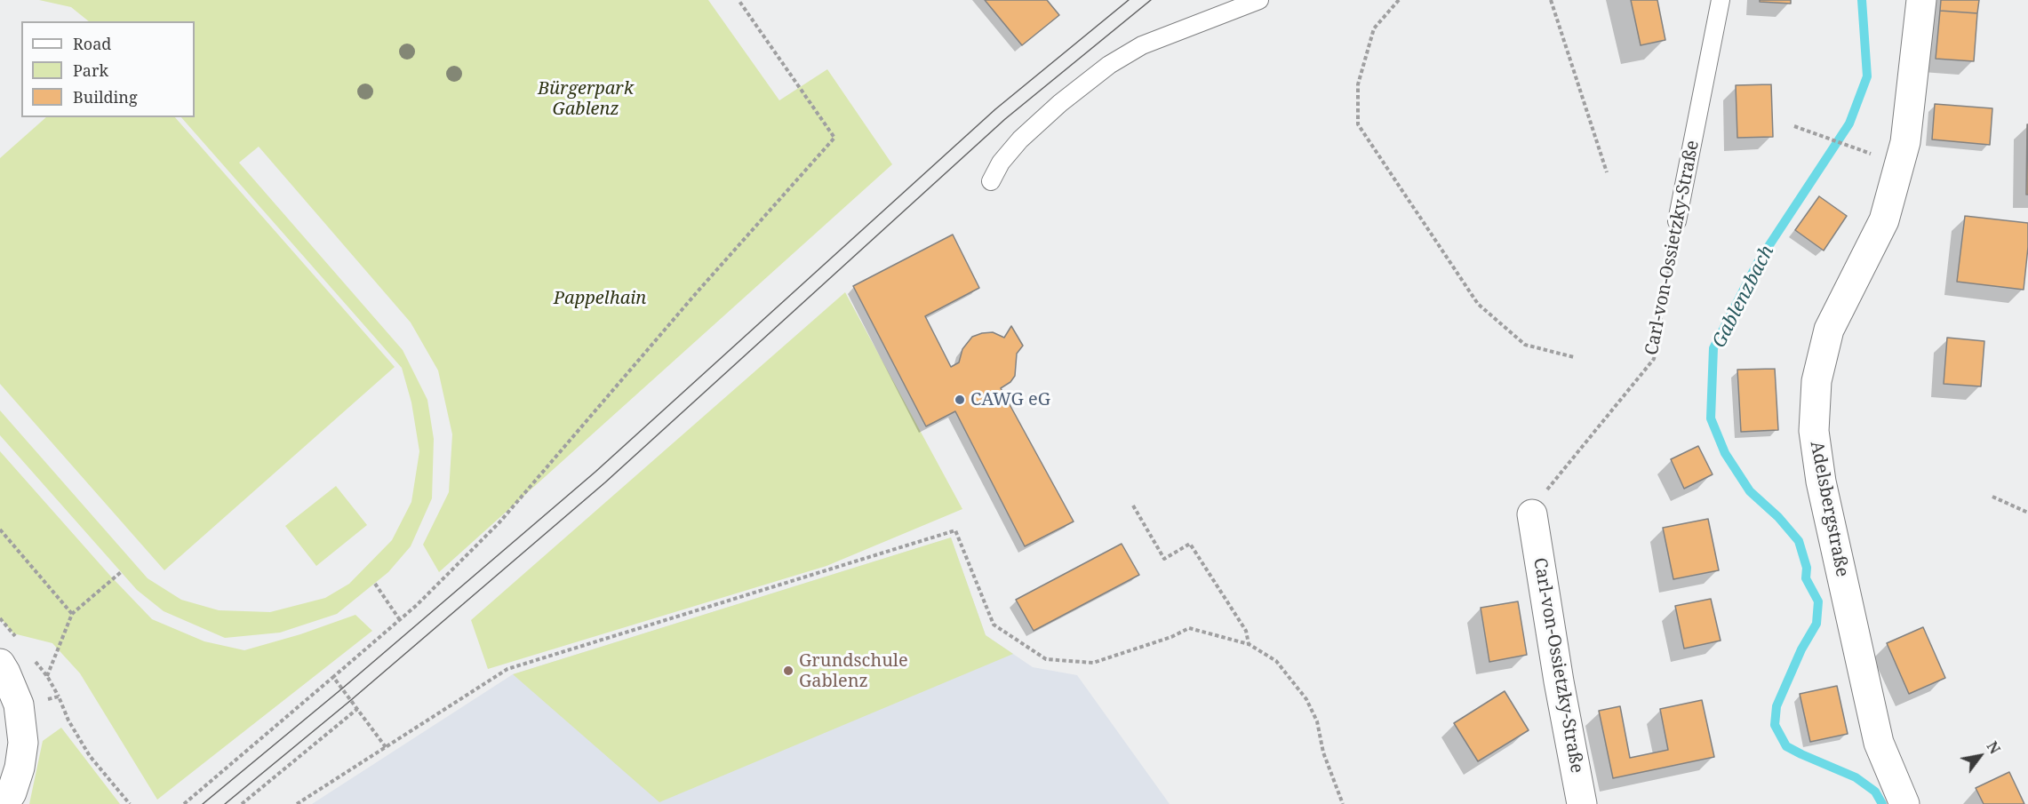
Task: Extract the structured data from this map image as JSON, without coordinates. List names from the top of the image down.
{
  "streets": {
    "street": ["Carl-von-Ossietzky-Straße", "Adelsbergstraße"]
  },
  "water": ["Gablenzbach"],
  "parks": ["Bürgerpark Gablenz", "Pappelhain"],
  "places": ["CAWG eG", "Grundschule Gablenz"],
  "legend": ["Road", "Park", "Building"],
  "north": "top right"
}
